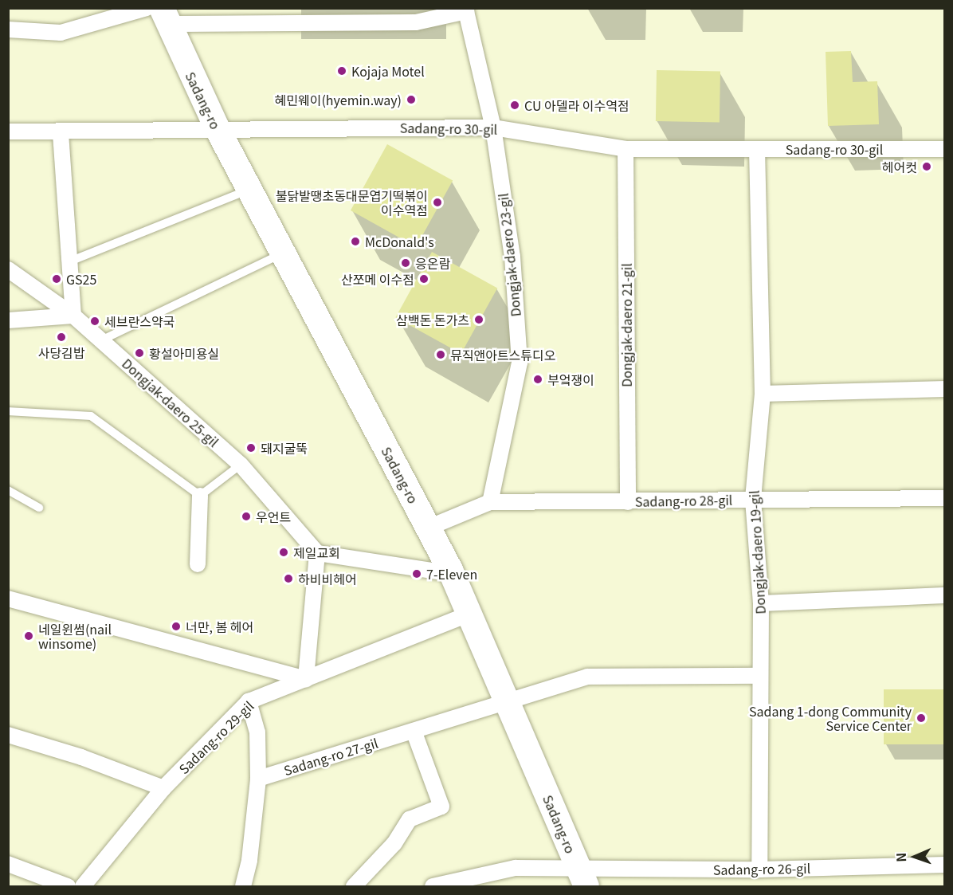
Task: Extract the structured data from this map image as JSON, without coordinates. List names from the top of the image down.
{
  "streets": {
    "main road": ["Sadang-ro"],
    "street": [
      "Sadang-ro 30-gil",
      "Dongjak-daero 23-gil",
      "Dongjak-daero 21-gil",
      "Dongjak-daero 25-gil",
      "Sadang-ro 28-gil",
      "Dongjak-daero 19-gil",
      "Sadang-ro 29-gil",
      "Sadang-ro 27-gil",
      "Sadang-ro 26-gil"
    ]
  },
  "crossings": [
    ["Sadang-ro", "Sadang-ro 30-gil"],
    ["Sadang-ro", "Sadang-ro 28-gil"],
    ["Sadang-ro", "Sadang-ro 29-gil"],
    ["Sadang-ro", "Sadang-ro 27-gil"],
    ["Sadang-ro", "Sadang-ro 26-gil"],
    ["Sadang-ro 30-gil", "Dongjak-daero 23-gil"],
    ["Sadang-ro 30-gil", "Dongjak-daero 21-gil"],
    ["Sadang-ro 30-gil", "Dongjak-daero 19-gil"],
    ["Dongjak-daero 23-gil", "Sadang-ro 28-gil"],
    ["Dongjak-daero 21-gil", "Sadang-ro 28-gil"],
    ["Sadang-ro 28-gil", "Dongjak-daero 19-gil"],
    ["Dongjak-daero 19-gil", "Sadang-ro 26-gil"]
  ],
  "places": [
    "Kojaja Motel",
    "혜민웨이(hyemin.way)",
    "CU 아델라 이수역점",
    "헤어컷",
    "불닭발땡초동대문엽기떡볶이 이수역점",
    "McDonald's",
    "응온람",
    "GS25",
    "산쪼메 이수점",
    "삼백돈 돈가츠",
    "세브란스약국",
    "사당김밥",
    "황설아미용실",
    "뮤직앤아트스튜디오",
    "부엌쟁이",
    "돼지굴뚝",
    "우언트",
    "제일교회",
    "7-Eleven",
    "하비비헤어",
    "너만, 봄 헤어",
    "네일윈썸(nail winsome)",
    "Sadang 1-dong Community Service Center"
  ],
  "north": "left"
}
